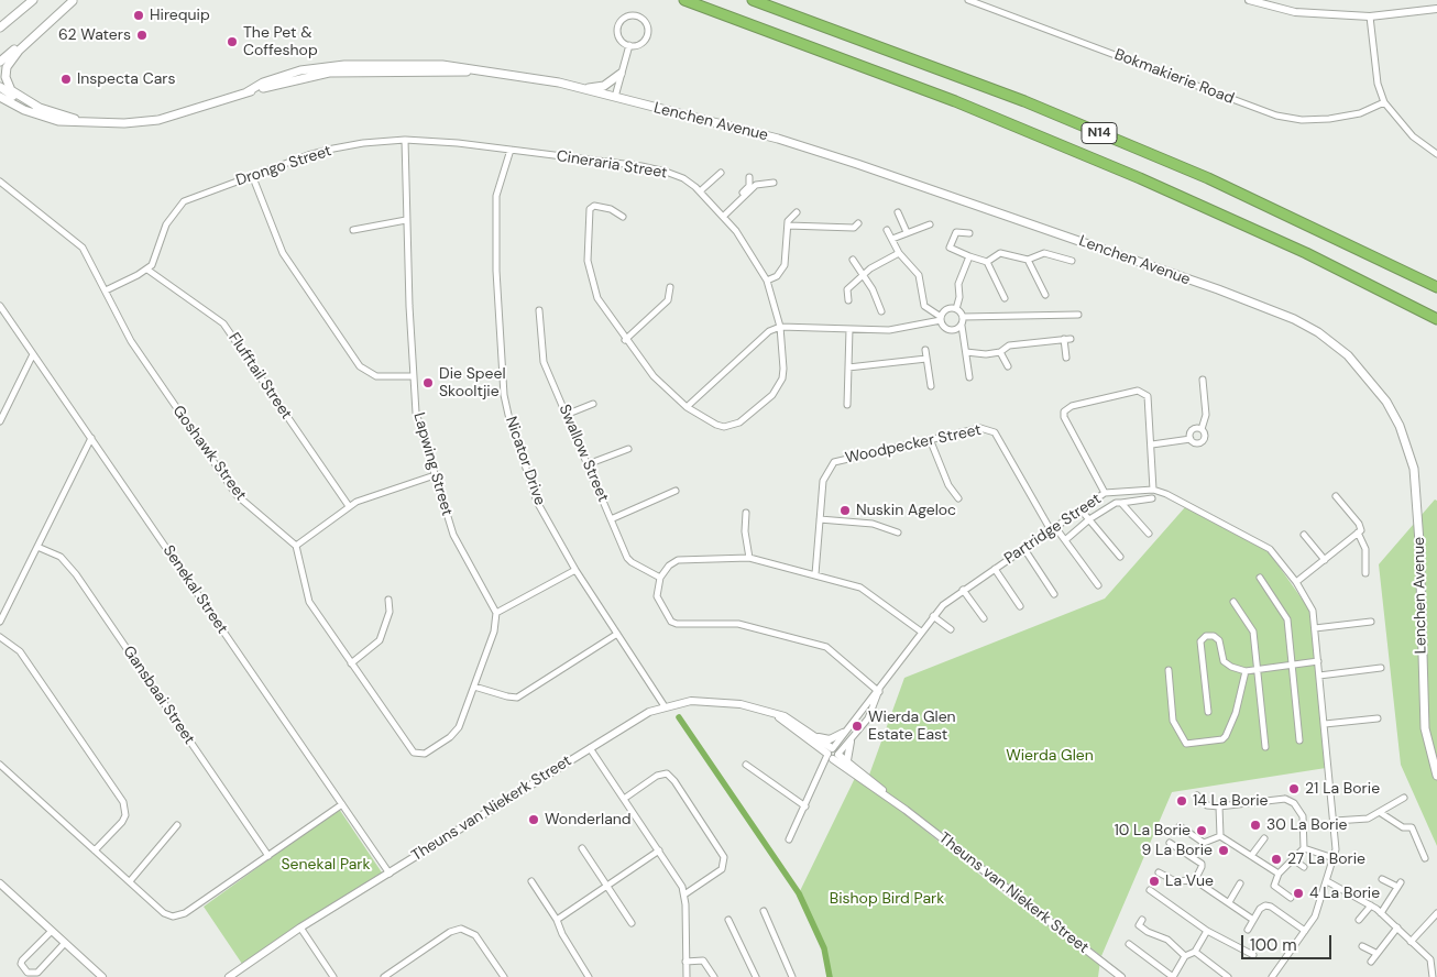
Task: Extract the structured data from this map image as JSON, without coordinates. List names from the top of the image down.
{
  "streets": {
    "highway": ["N14"],
    "main road": ["Lenchen Avenue"],
    "street": [
      "Bokmakierie Road",
      "Cineraria Street",
      "Drongo Street",
      "Flufftail Street",
      "Woodpecker Street",
      "Goshawk Street",
      "Swallow Street",
      "Nicator Drive",
      "Lapwing Street",
      "Partridge Street",
      "Senekal Street",
      "Gansbaai Street",
      "Theuns van Niekerk Street"
    ]
  },
  "crossings": [
    ["Cineraria Street", "Drongo Street"],
    ["Cineraria Street", "Nicator Drive"],
    ["Drongo Street", "Flufftail Street"],
    ["Drongo Street", "Nicator Drive"],
    ["Drongo Street", "Lapwing Street"],
    ["Woodpecker Street", "Partridge Street"],
    ["Nicator Drive", "Theuns van Niekerk Street"],
    ["Partridge Street", "Theuns van Niekerk Street"],
    ["Senekal Street", "Theuns van Niekerk Street"]
  ],
  "parks": ["Wierda Glen", "Senekal Park", "Bishop Bird Park"],
  "places": [
    "Hirequip",
    "62 Waters",
    "The Pet & Coffeshop",
    "Inspecta Cars",
    "Die Speel Skooltjie",
    "Nuskin Ageloc",
    "Wierda Glen Estate East",
    "21 La Borie",
    "14 La Borie",
    "Wonderland",
    "30 La Borie",
    "10 La Borie",
    "9 La Borie",
    "27 La Borie",
    "La Vue",
    "4 La Borie"
  ],
  "scale_bar": "100 m"
}
